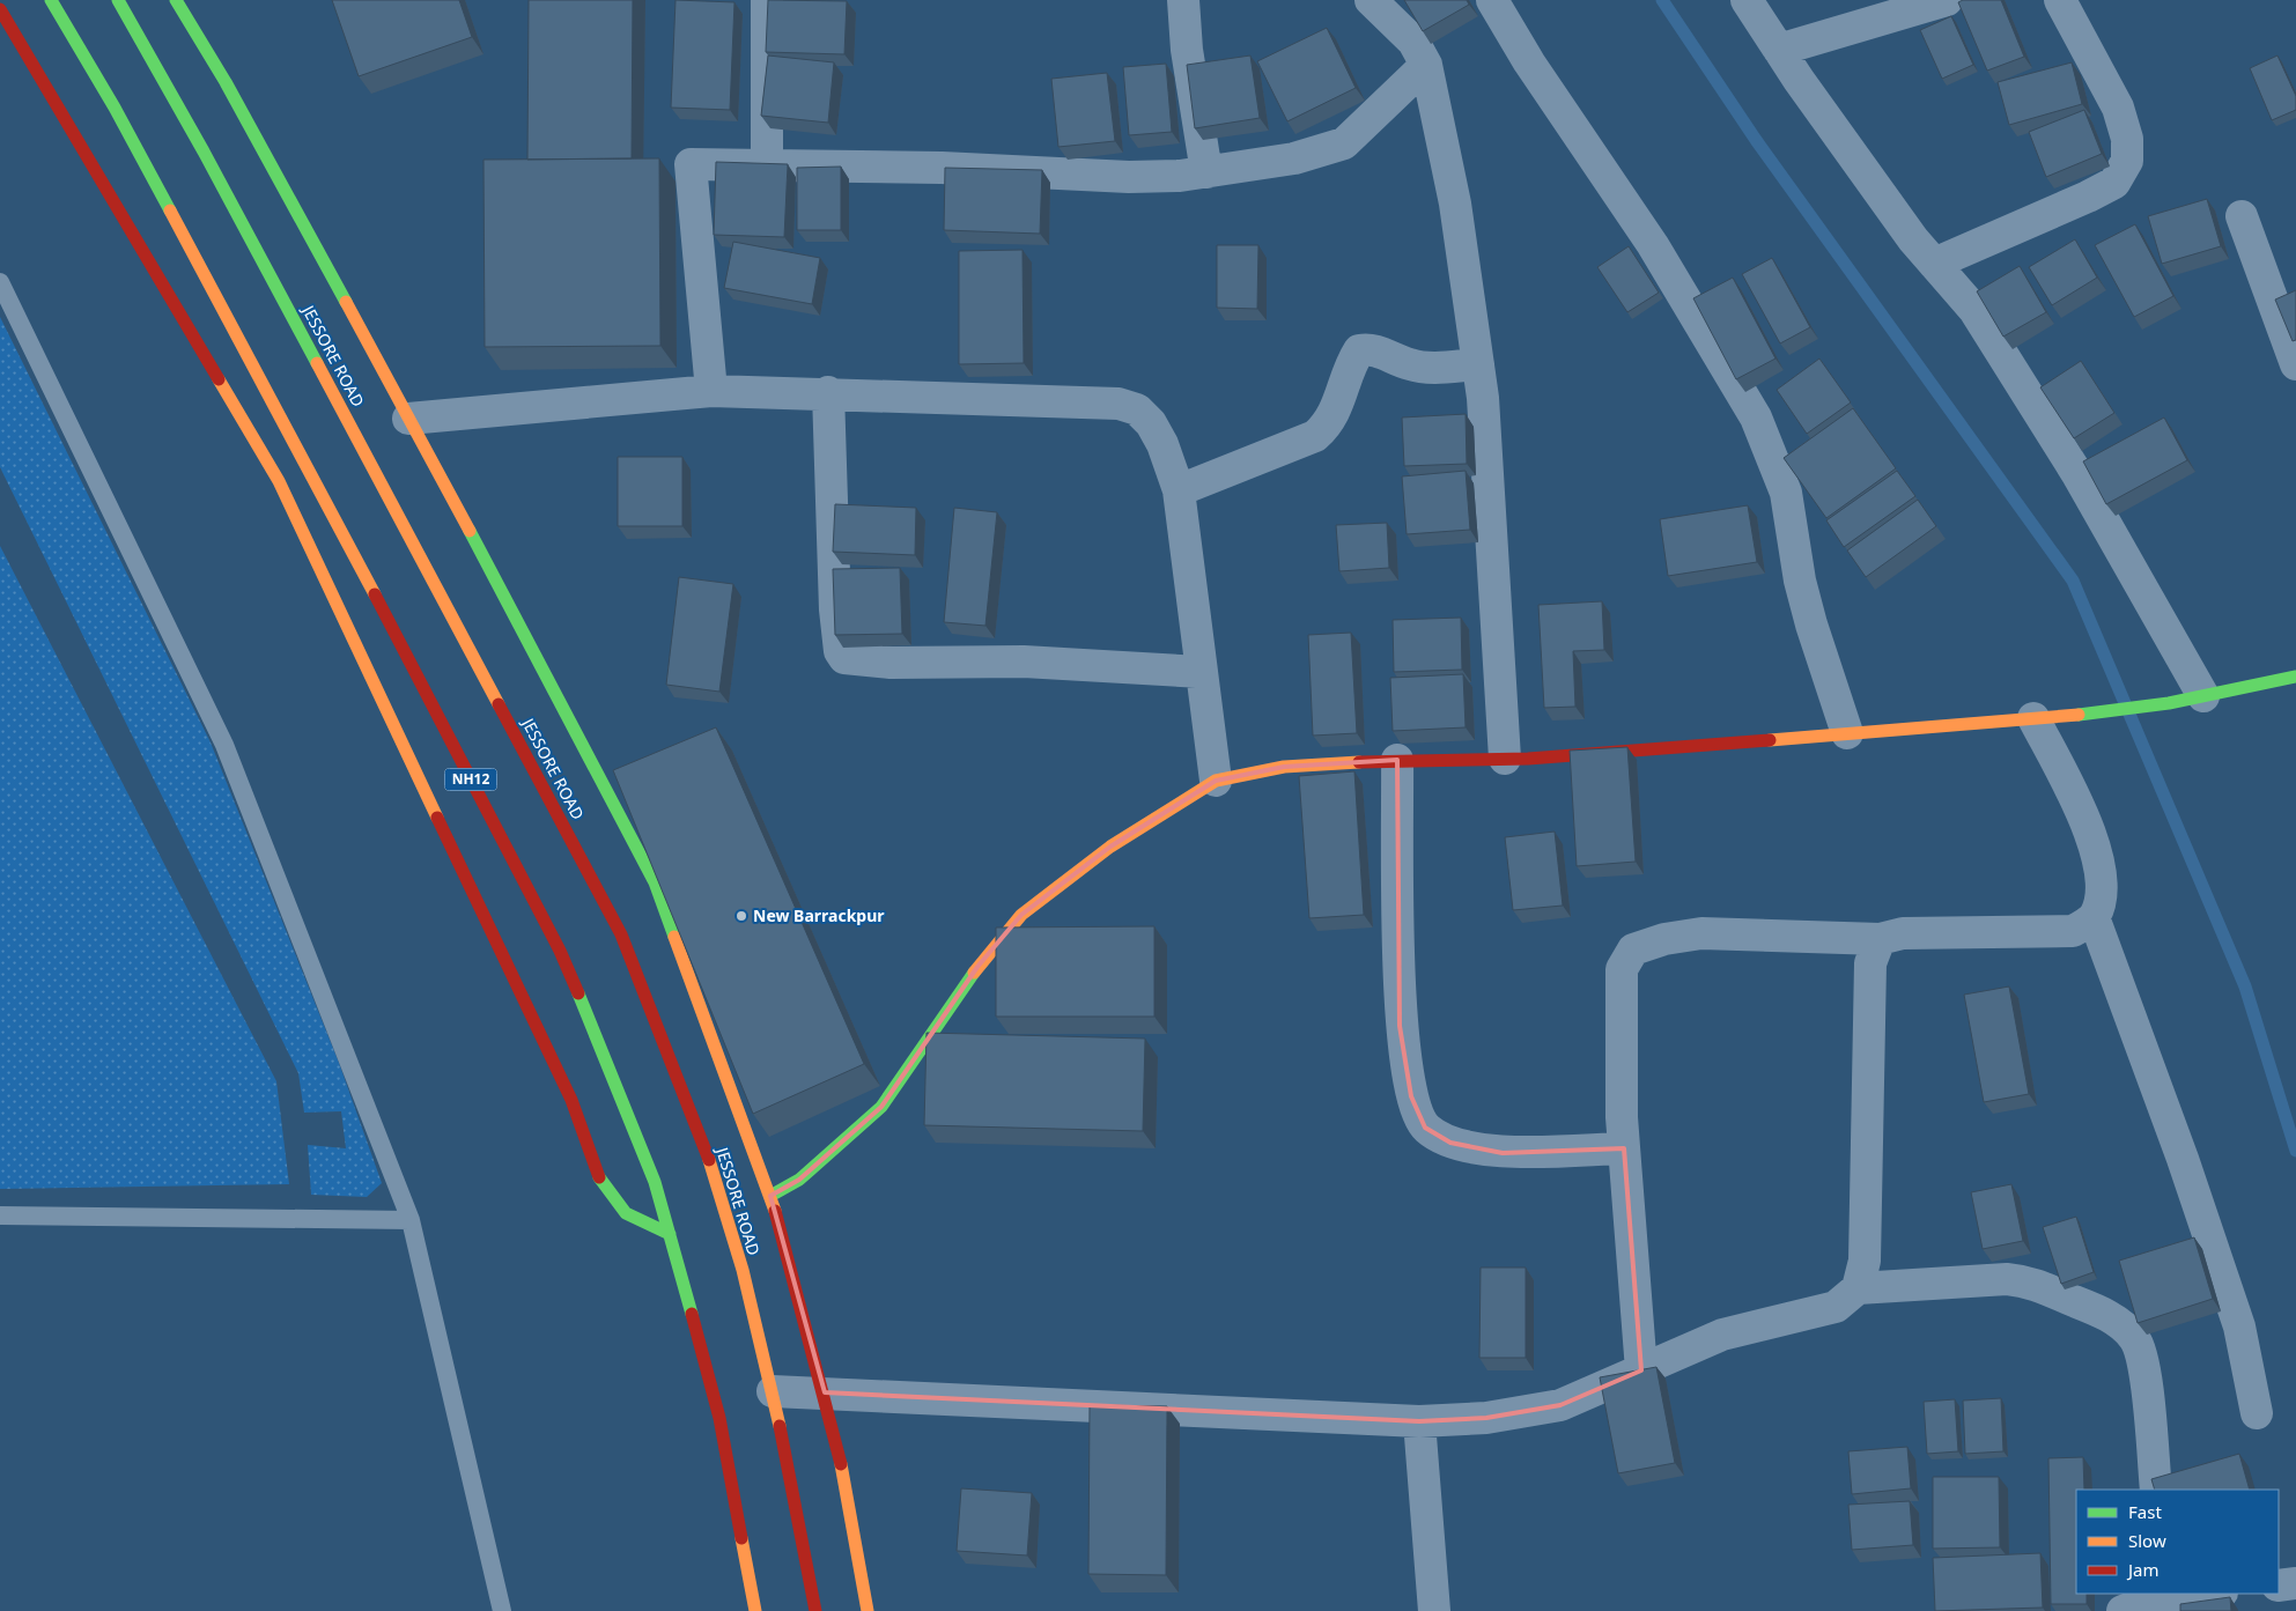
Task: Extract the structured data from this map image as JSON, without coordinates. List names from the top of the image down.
{
  "streets": {
    "main road": ["JESSORE ROAD", "NH12"]
  },
  "places": ["New Barrackpur"],
  "legend": ["Fast", "Slow", "Jam"]
}
